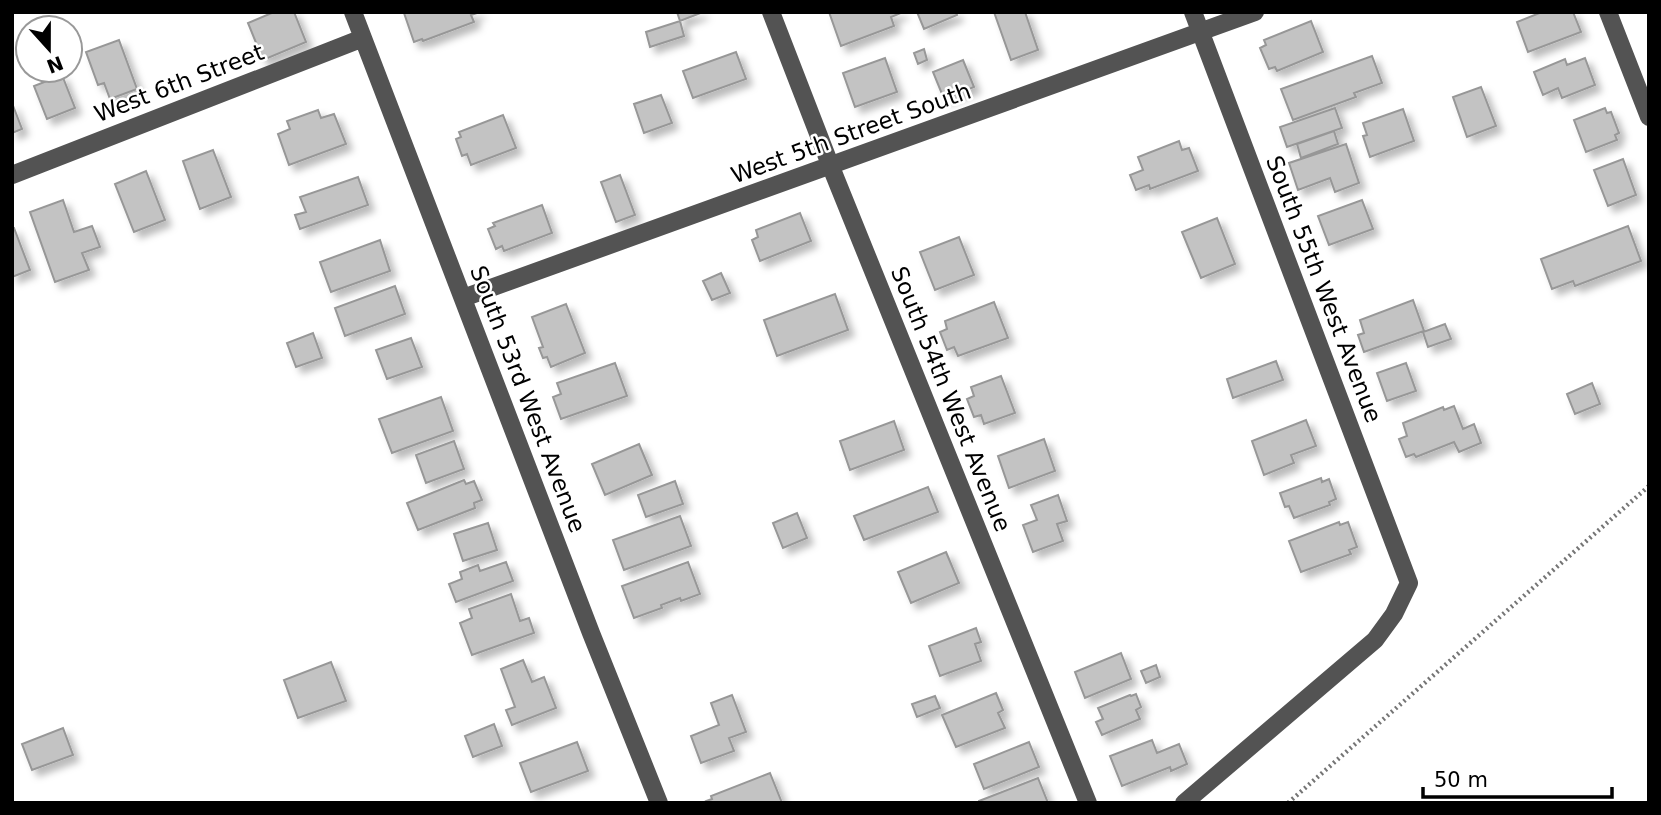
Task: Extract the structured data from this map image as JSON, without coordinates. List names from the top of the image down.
{
  "streets": {
    "street": [
      "West 6th Street",
      "West 5th Street South",
      "South 55th West Avenue",
      "South 53rd West Avenue",
      "South 54th West Avenue"
    ]
  },
  "crossings": [
    ["West 6th Street", "South 53rd West Avenue"],
    ["West 5th Street South", "South 55th West Avenue"],
    ["West 5th Street South", "South 53rd West Avenue"],
    ["West 5th Street South", "South 54th West Avenue"]
  ],
  "scale_bar": "50 m",
  "north": "bottom"
}
